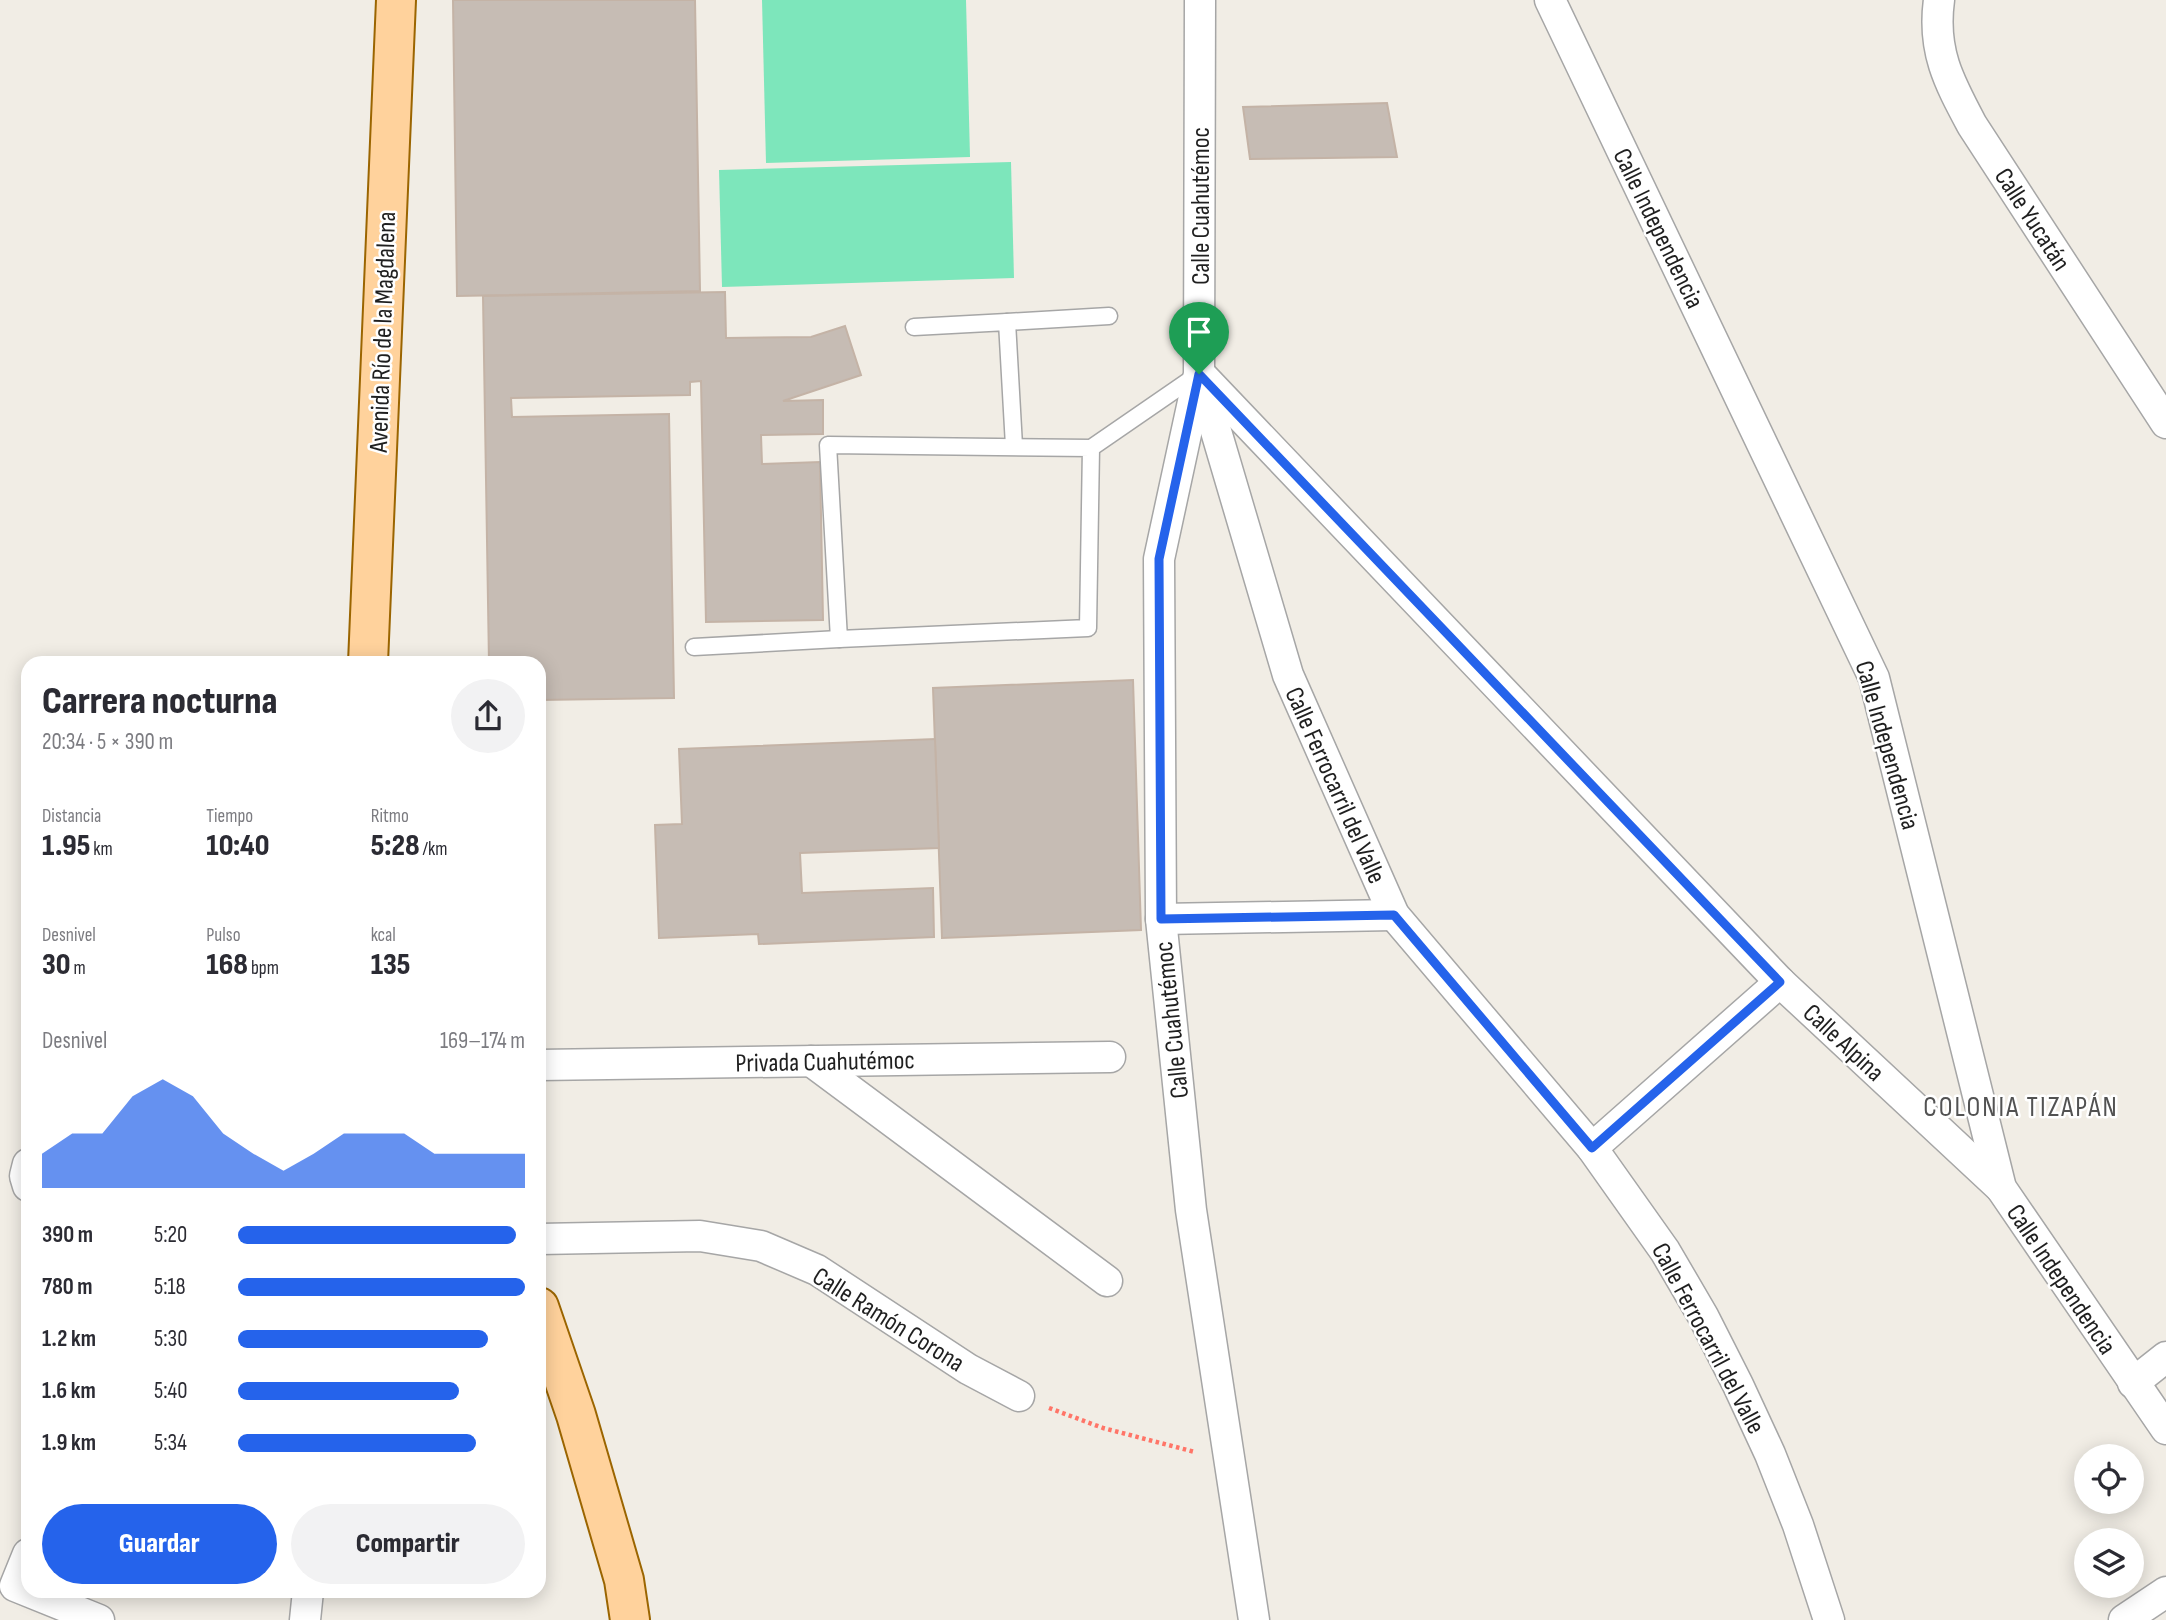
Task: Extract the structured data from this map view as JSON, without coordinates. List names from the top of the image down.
{
  "streets": {
    "main road": ["Avenida Río de la Magdalena"],
    "street": [
      "Calle Cuahutémoc",
      "Calle Yucatán",
      "Calle Independencia",
      "Calle Ferrocarril del Valle",
      "Calle Alpina",
      "Privada Cuahutémoc",
      "Calle Ramón Corona"
    ]
  },
  "crossings": [
    ["Calle Cuahutémoc", "Calle Ferrocarril del Valle"],
    ["Calle Cuahutémoc", "Calle Alpina"],
    ["Calle Independencia", "Calle Alpina"],
    ["Calle Ferrocarril del Valle", "Calle Alpina"]
  ],
  "districts": ["COLONIA TIZAPÁN"],
  "page": {
    "heading": ["Carrera nocturna", "20:34 · 5 × 390 m"],
    "stats": [
      ["Distancia", "1.95 km"],
      ["Tiempo", "10:40"],
      ["Ritmo", "5:28 /km"],
      ["Desnivel", "30 m"],
      ["Pulso", "168 bpm"],
      ["kcal", "135"]
    ],
    "chart": ["Desnivel", "169–174 m"],
    "list": [
      {
        "name": "390 m",
        "note": "5:20"
      },
      {
        "name": "780 m",
        "note": "5:18"
      },
      {
        "name": "1.2 km",
        "note": "5:30"
      },
      {
        "name": "1.6 km",
        "note": "5:40"
      },
      {
        "name": "1.9 km",
        "note": "5:34"
      }
    ],
    "buttons": ["Guardar", "Compartir"]
  }
}
